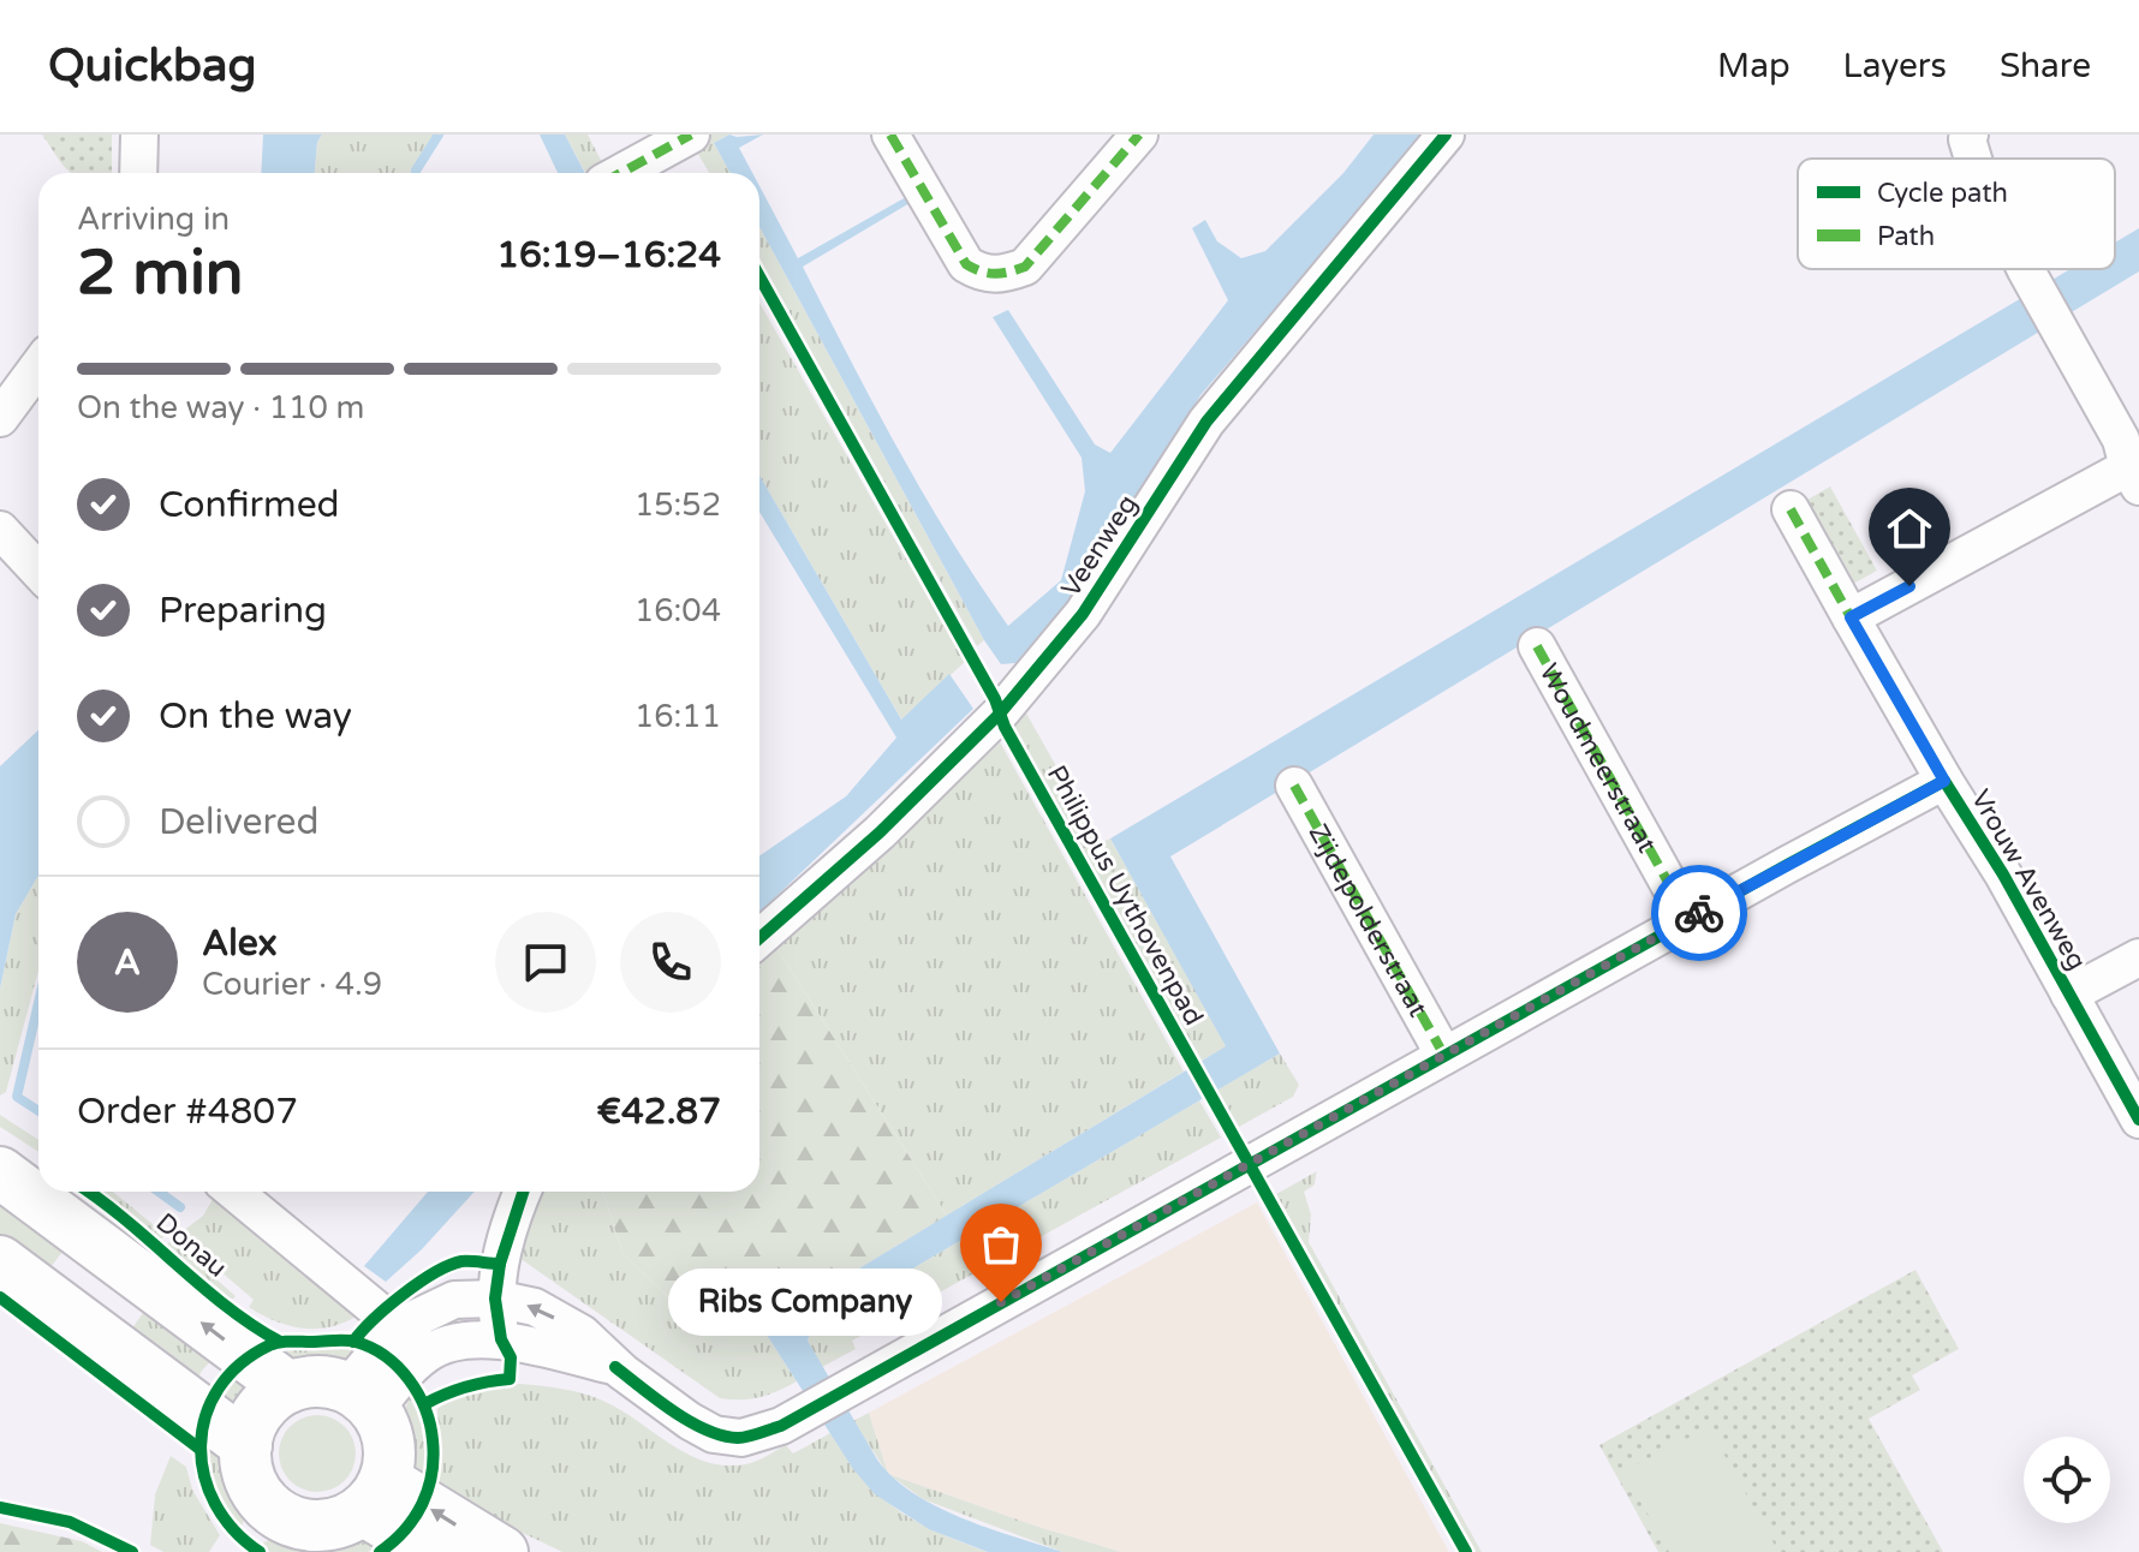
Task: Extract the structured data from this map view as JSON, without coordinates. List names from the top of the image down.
{
  "streets": {
    "main road": ["Donau"],
    "street": [
      "Veenweg",
      "Woudmeerstraat",
      "Vrouw Avenweg",
      "Zijdepolderstraat"
    ],
    "cycle path": ["Philippus Uythovenpad"]
  },
  "crossings": [
    ["Woudmeerstraat", "Vrouw Avenweg"],
    ["Vrouw Avenweg", "Zijdepolderstraat"],
    ["Vrouw Avenweg", "Donau"]
  ],
  "places": ["Ribs Company"],
  "legend": ["Cycle path", "Path"],
  "page": {
    "header": "Quickbag",
    "nav": ["Map", "Layers", "Share"],
    "heading": ["2 min", "Arriving in", "16:19–16:24"],
    "panel": [
      "Alex",
      "Courier · 4.9",
      "Order #4807",
      "€42.87"
    ],
    "bar": "On the way · 110 m",
    "list": [
      ["Confirmed", "15:52"],
      ["Preparing", "16:04"],
      ["On the way", "16:11"],
      "Delivered"
    ],
    "round": "A",
    "bubble": "Ribs Company"
  }
}
